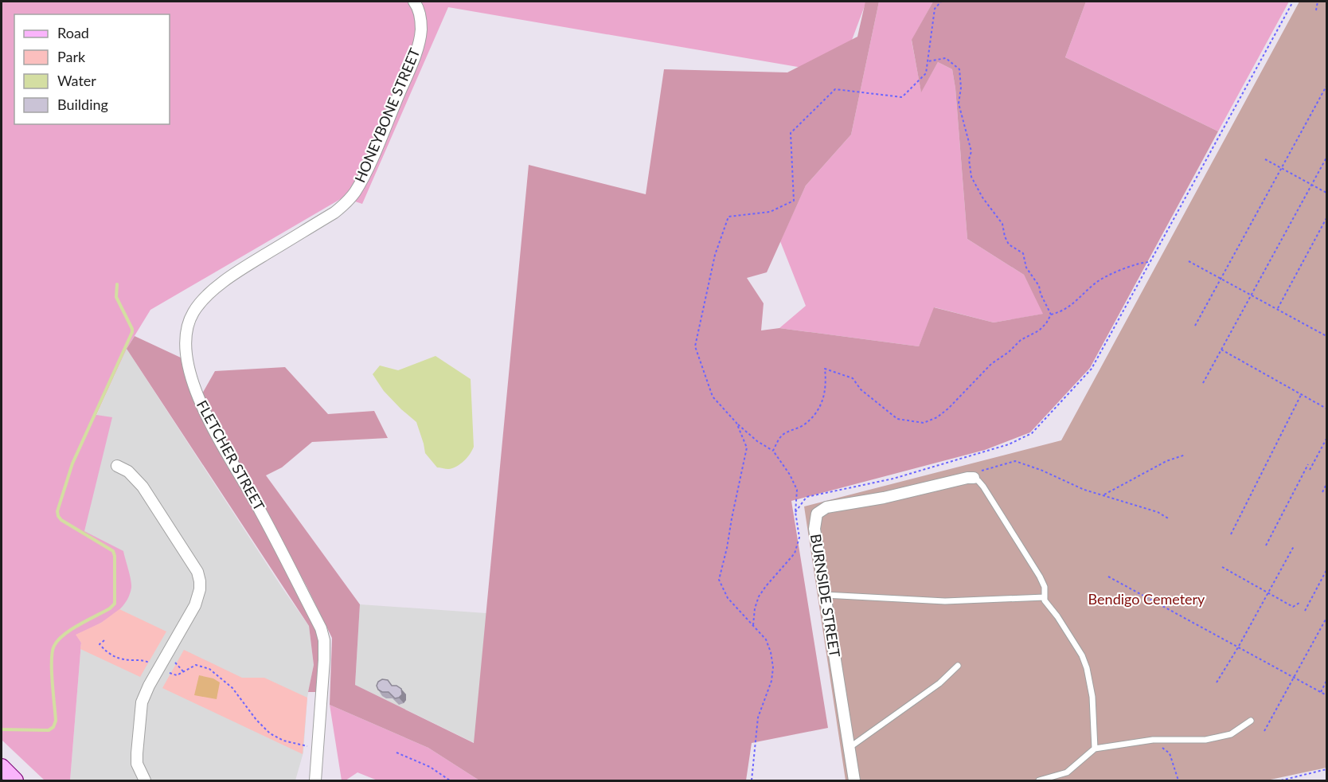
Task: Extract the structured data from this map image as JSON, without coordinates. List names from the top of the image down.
{
  "streets": {
    "street": ["HONEYBONE STREET", "FLETCHER STREET", "BURNSIDE STREET"]
  },
  "crossings": [
    ["HONEYBONE STREET", "FLETCHER STREET"]
  ],
  "parks": ["Bendigo Cemetery"],
  "legend": [
    "Road",
    "Park",
    "Water",
    "Building"
  ]
}
